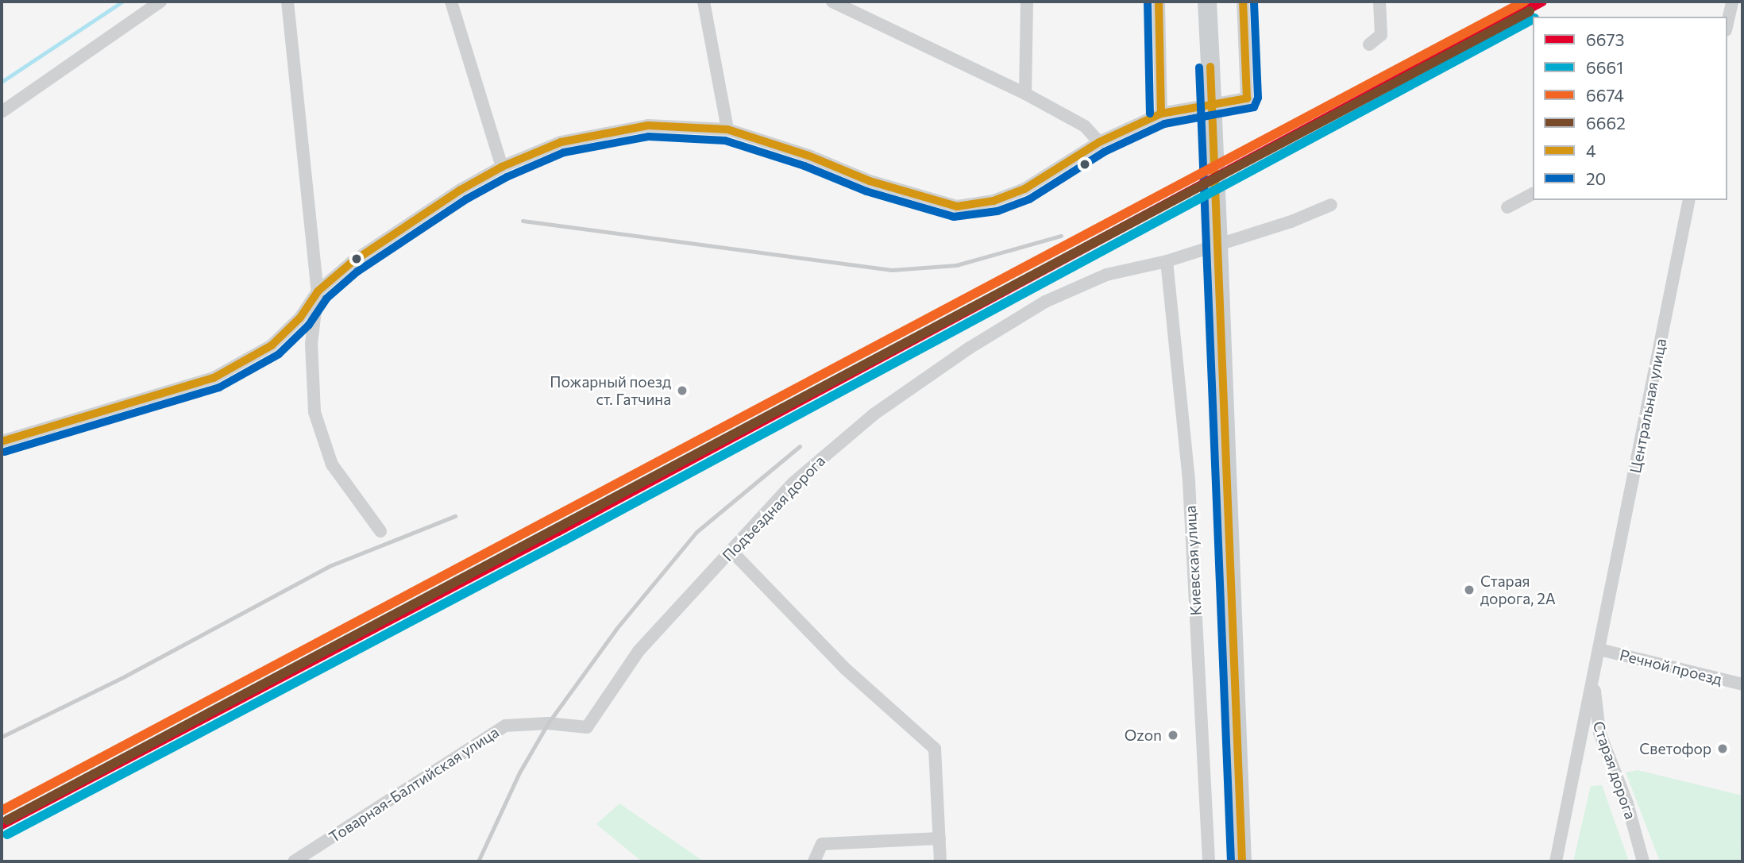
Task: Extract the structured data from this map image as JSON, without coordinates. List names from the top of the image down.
{
  "streets": {
    "street": [
      "Центральная улица",
      "Подъездная дорога",
      "Киевская улица",
      "Речной проезд",
      "Старая дорога",
      "Товарная-Балтийская улица"
    ]
  },
  "crossings": [
    ["Центральная улица", "Старая дорога"],
    ["Подъездная дорога", "Киевская улица"],
    ["Подъездная дорога", "Товарная-Балтийская улица"],
    ["Речной проезд", "Старая дорога"]
  ],
  "places": [
    "Пожарный поезд ст. Гатчина",
    "Старая дорога, 2А",
    "Ozon",
    "Светофор"
  ],
  "lines": [
    "transit line 6673",
    "transit line 6674",
    "transit line 4",
    "transit line 20",
    "transit line 6662",
    "transit line 6661"
  ],
  "legend": [
    "6673",
    "6661",
    "6674",
    "6662",
    "4",
    "20"
  ]
}
